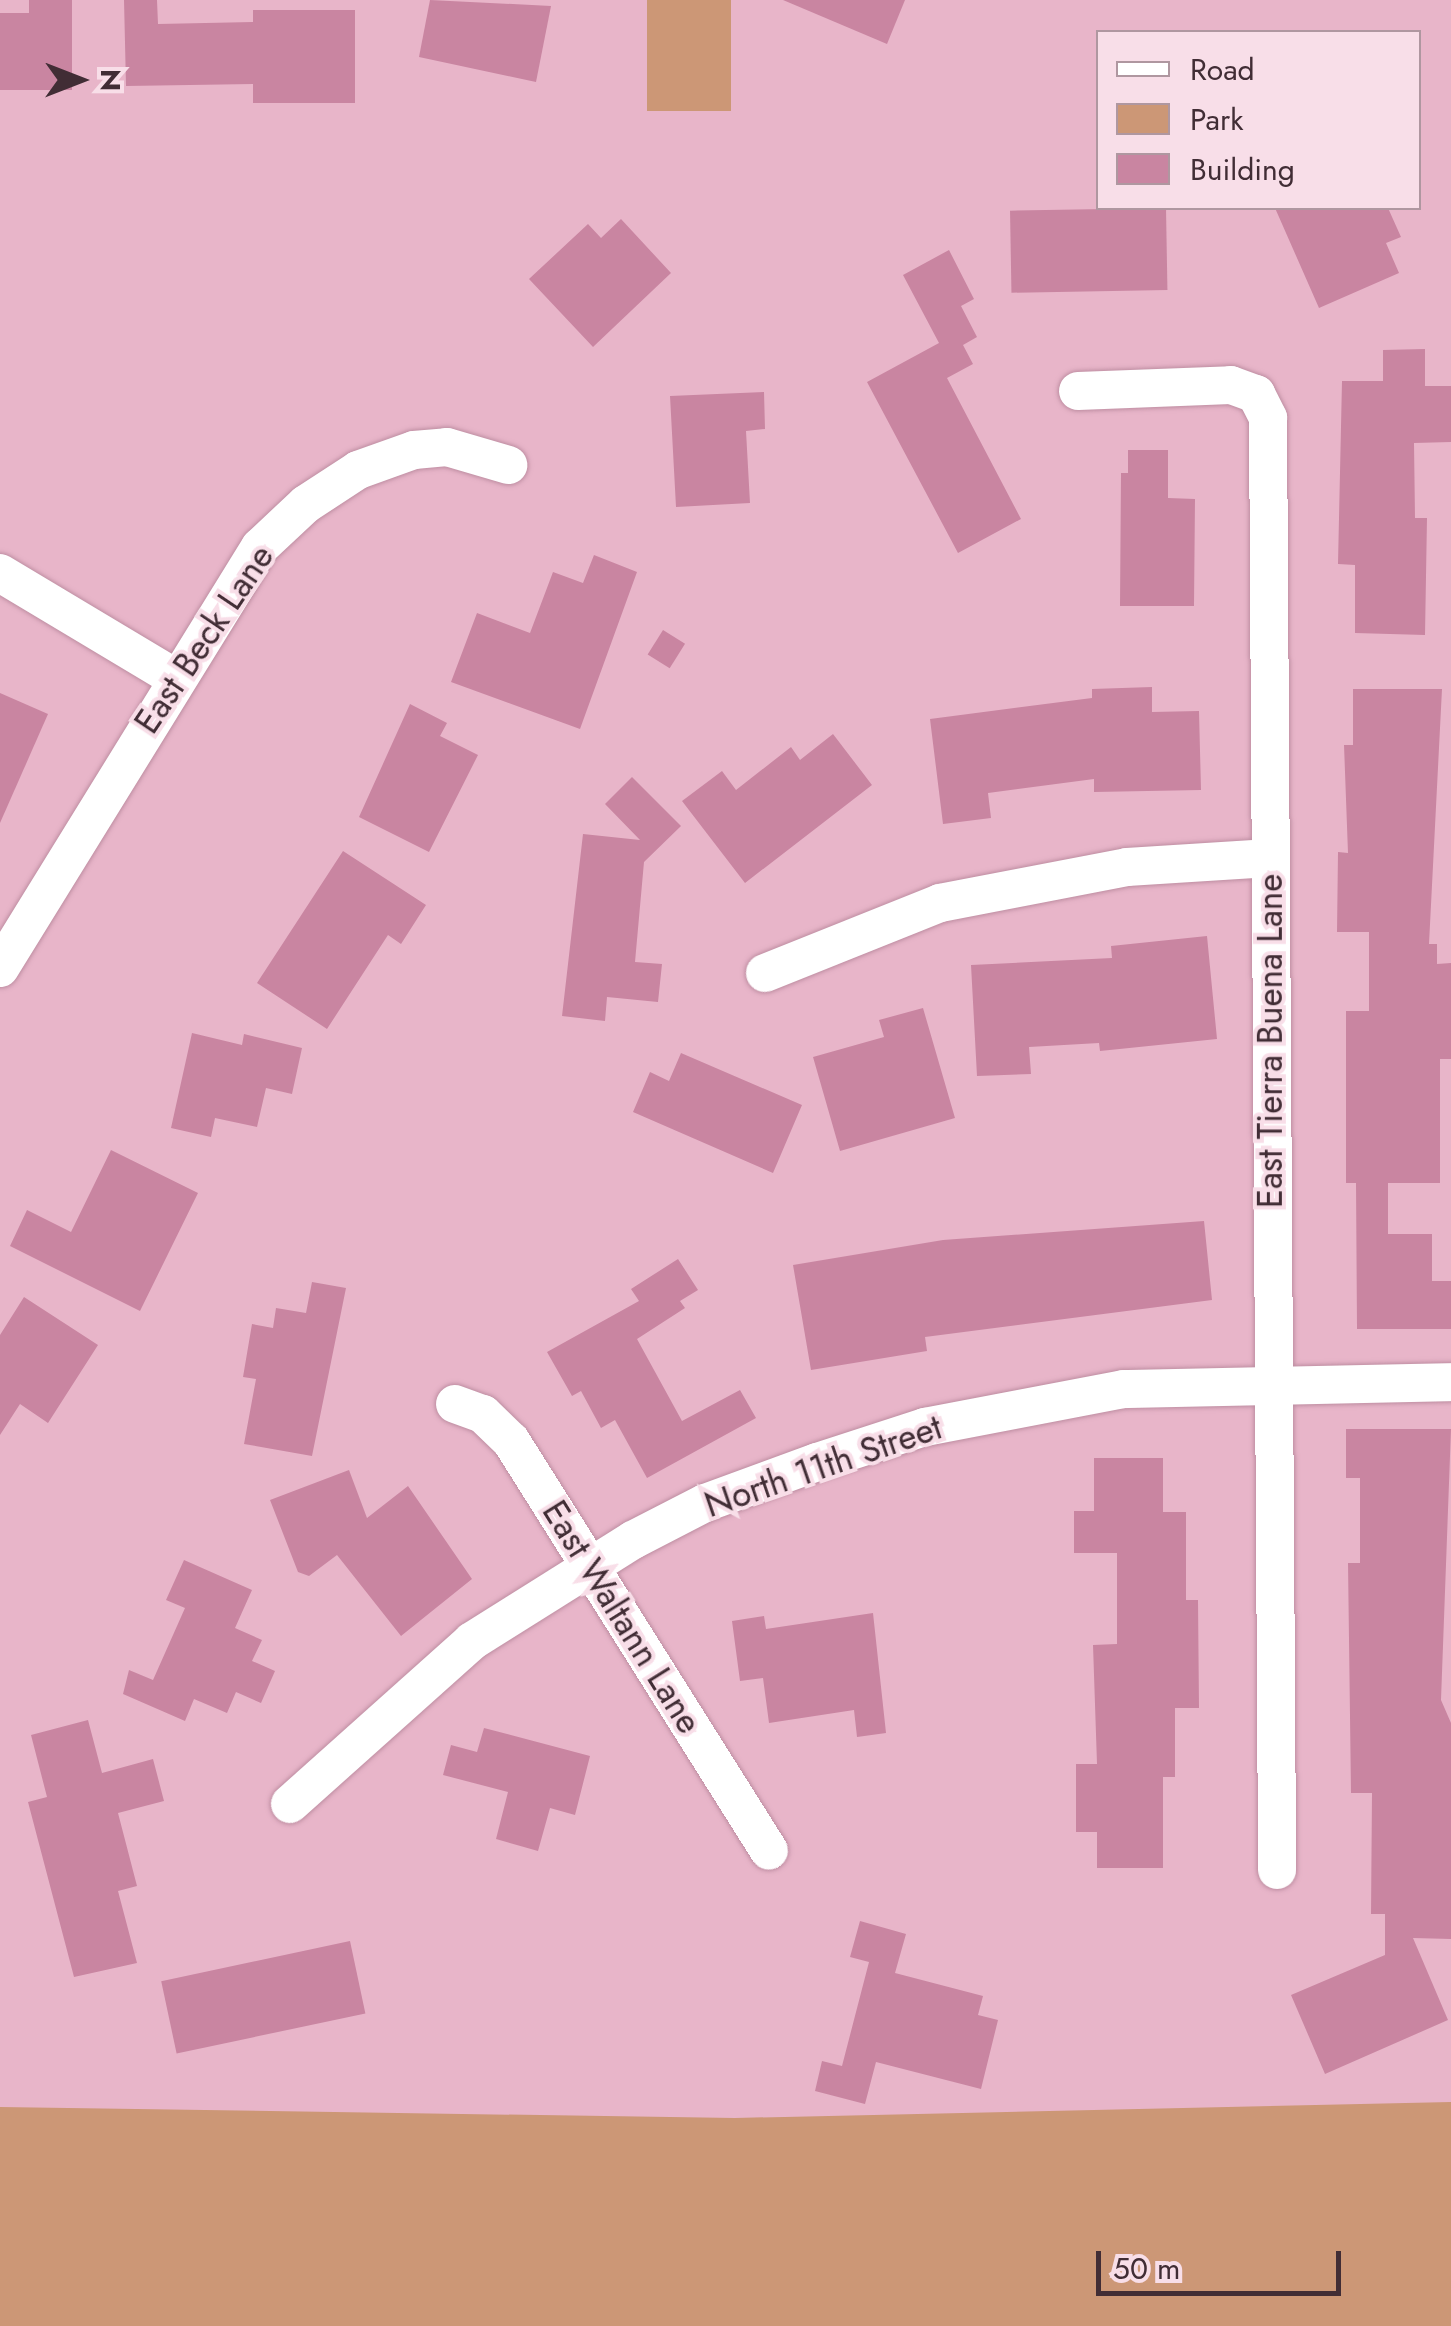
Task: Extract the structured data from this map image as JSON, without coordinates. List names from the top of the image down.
{
  "streets": {
    "street": [
      "East Beck Lane",
      "East Tierra Buena Lane",
      "North 11th Street",
      "East Waltann Lane"
    ]
  },
  "crossings": [
    ["East Tierra Buena Lane", "North 11th Street"],
    ["North 11th Street", "East Waltann Lane"]
  ],
  "legend": ["Road", "Park", "Building"],
  "scale_bar": "50 m",
  "north": "right"
}
